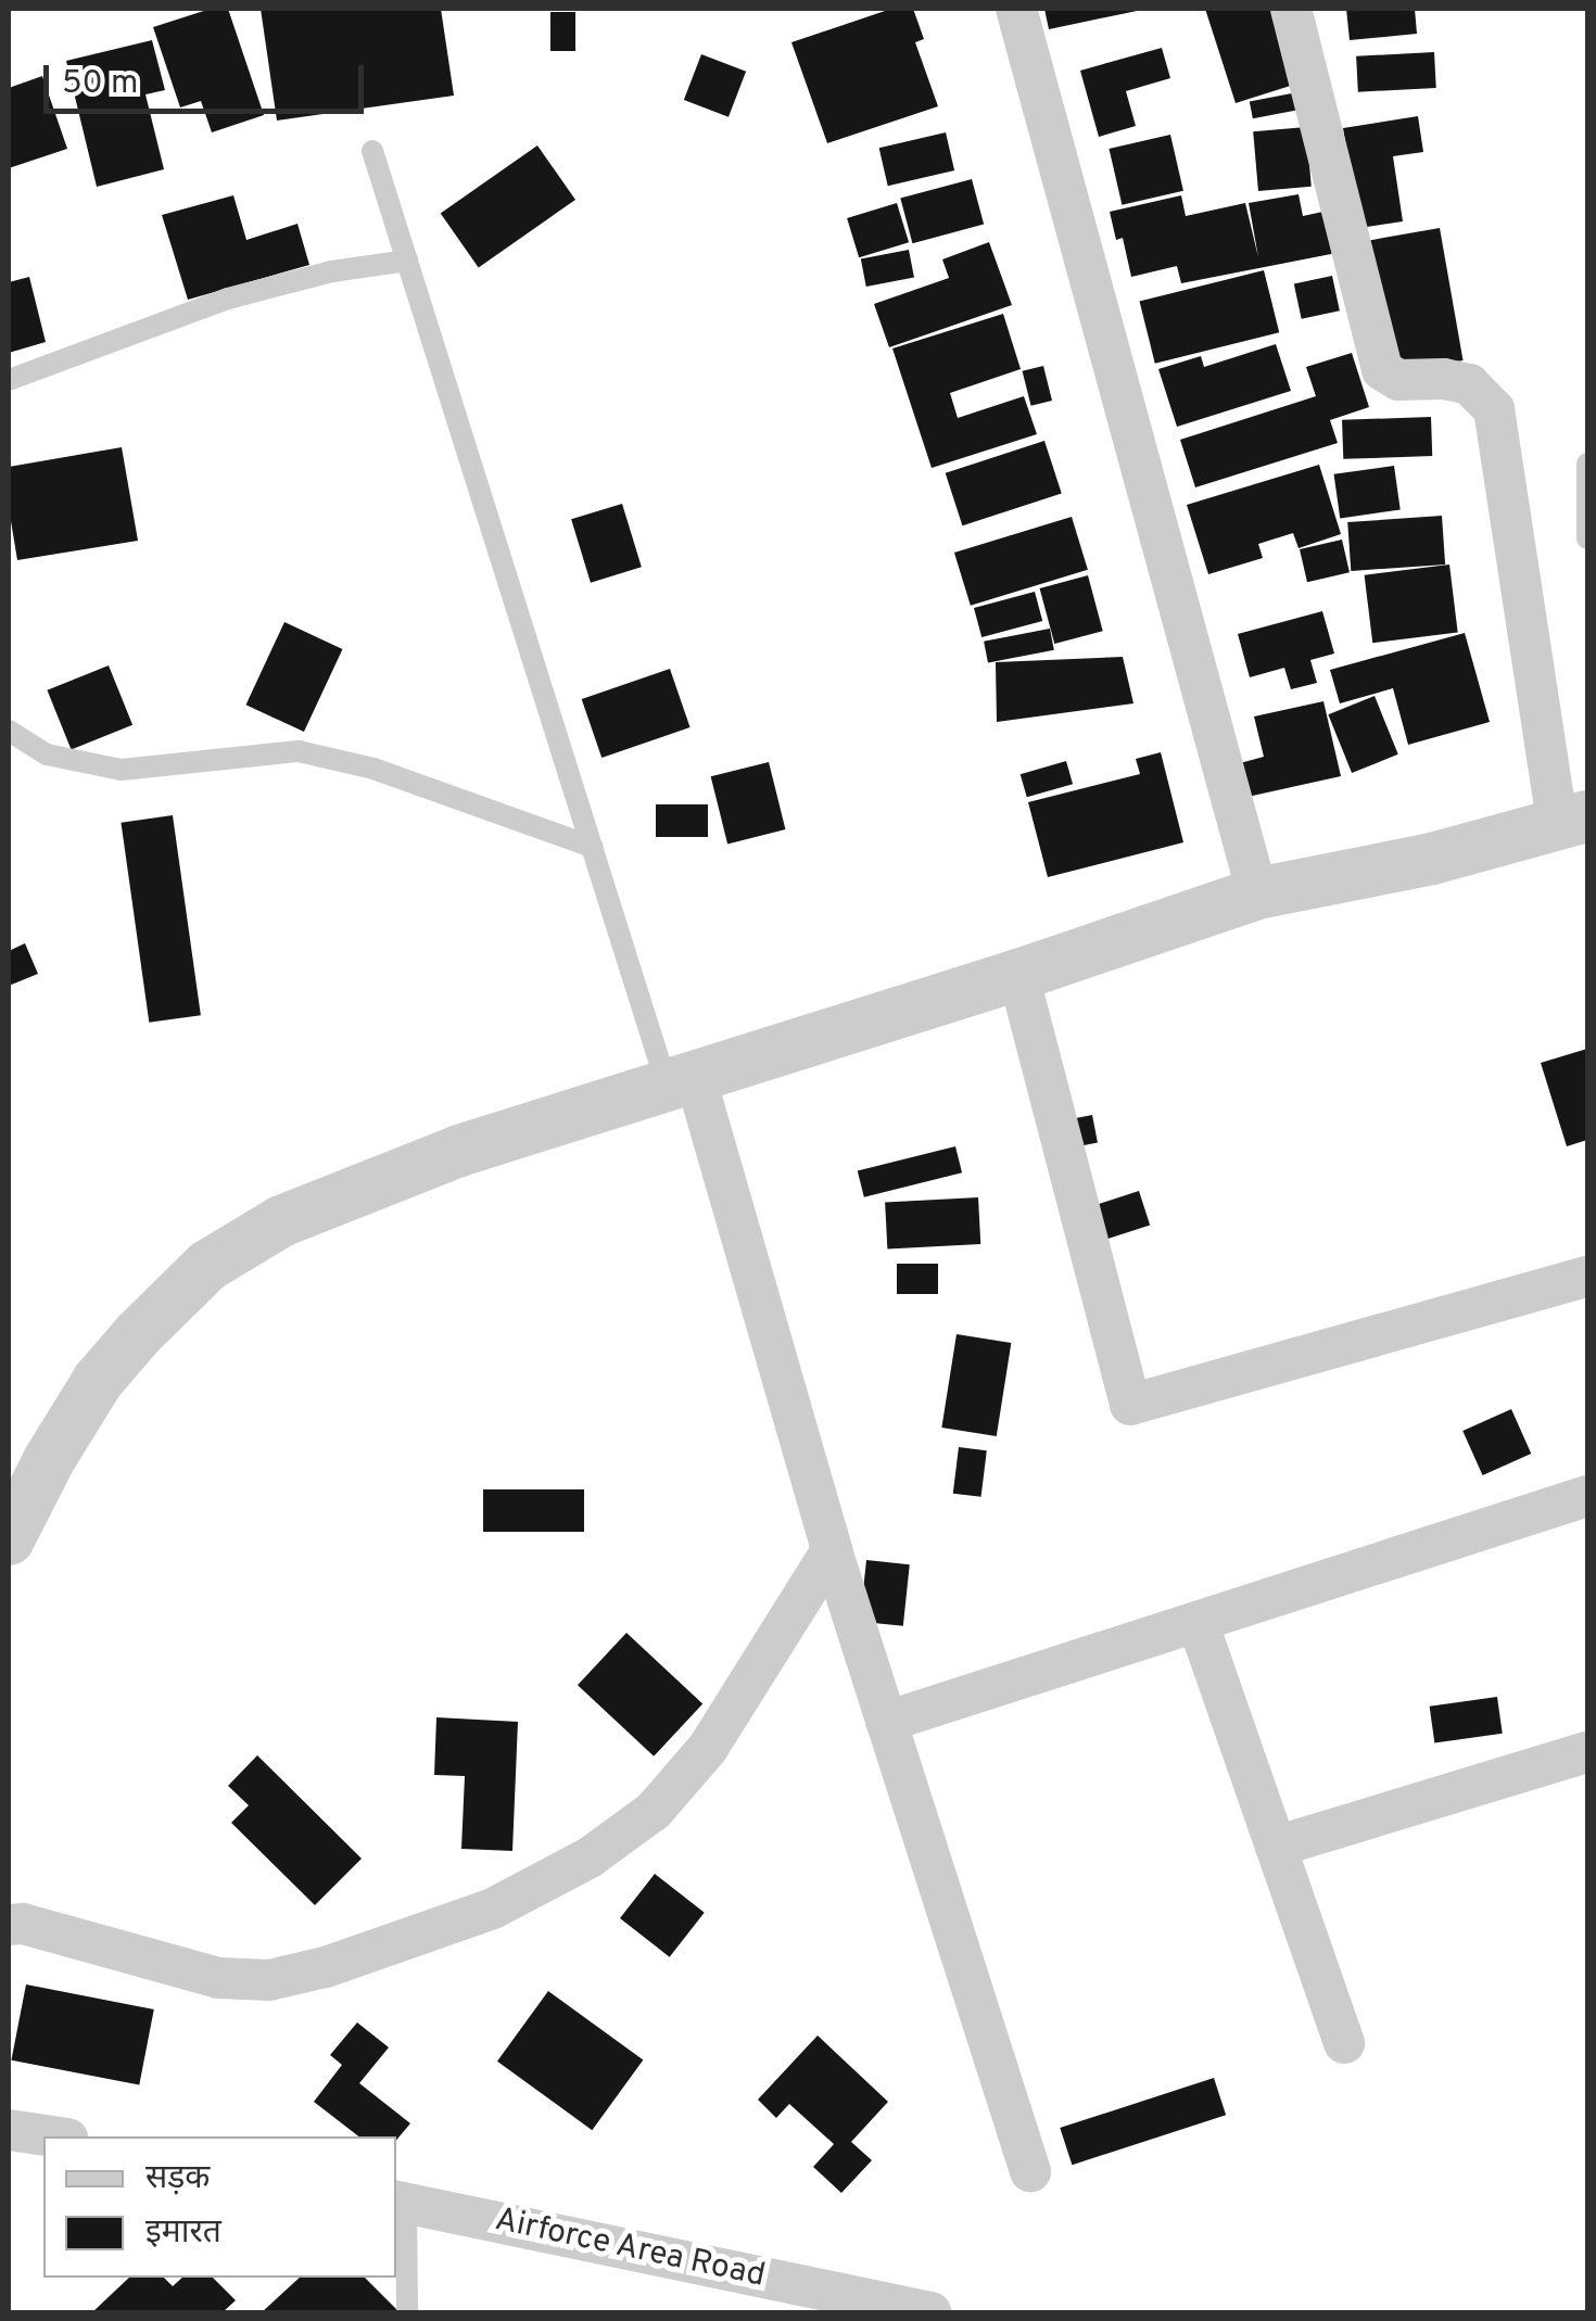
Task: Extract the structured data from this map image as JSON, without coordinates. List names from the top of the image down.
{
  "streets": {
    "street": ["Airforce Area Road"]
  },
  "legend": ["सड़क", "इमारत"],
  "scale_bar": "50 m"
}
